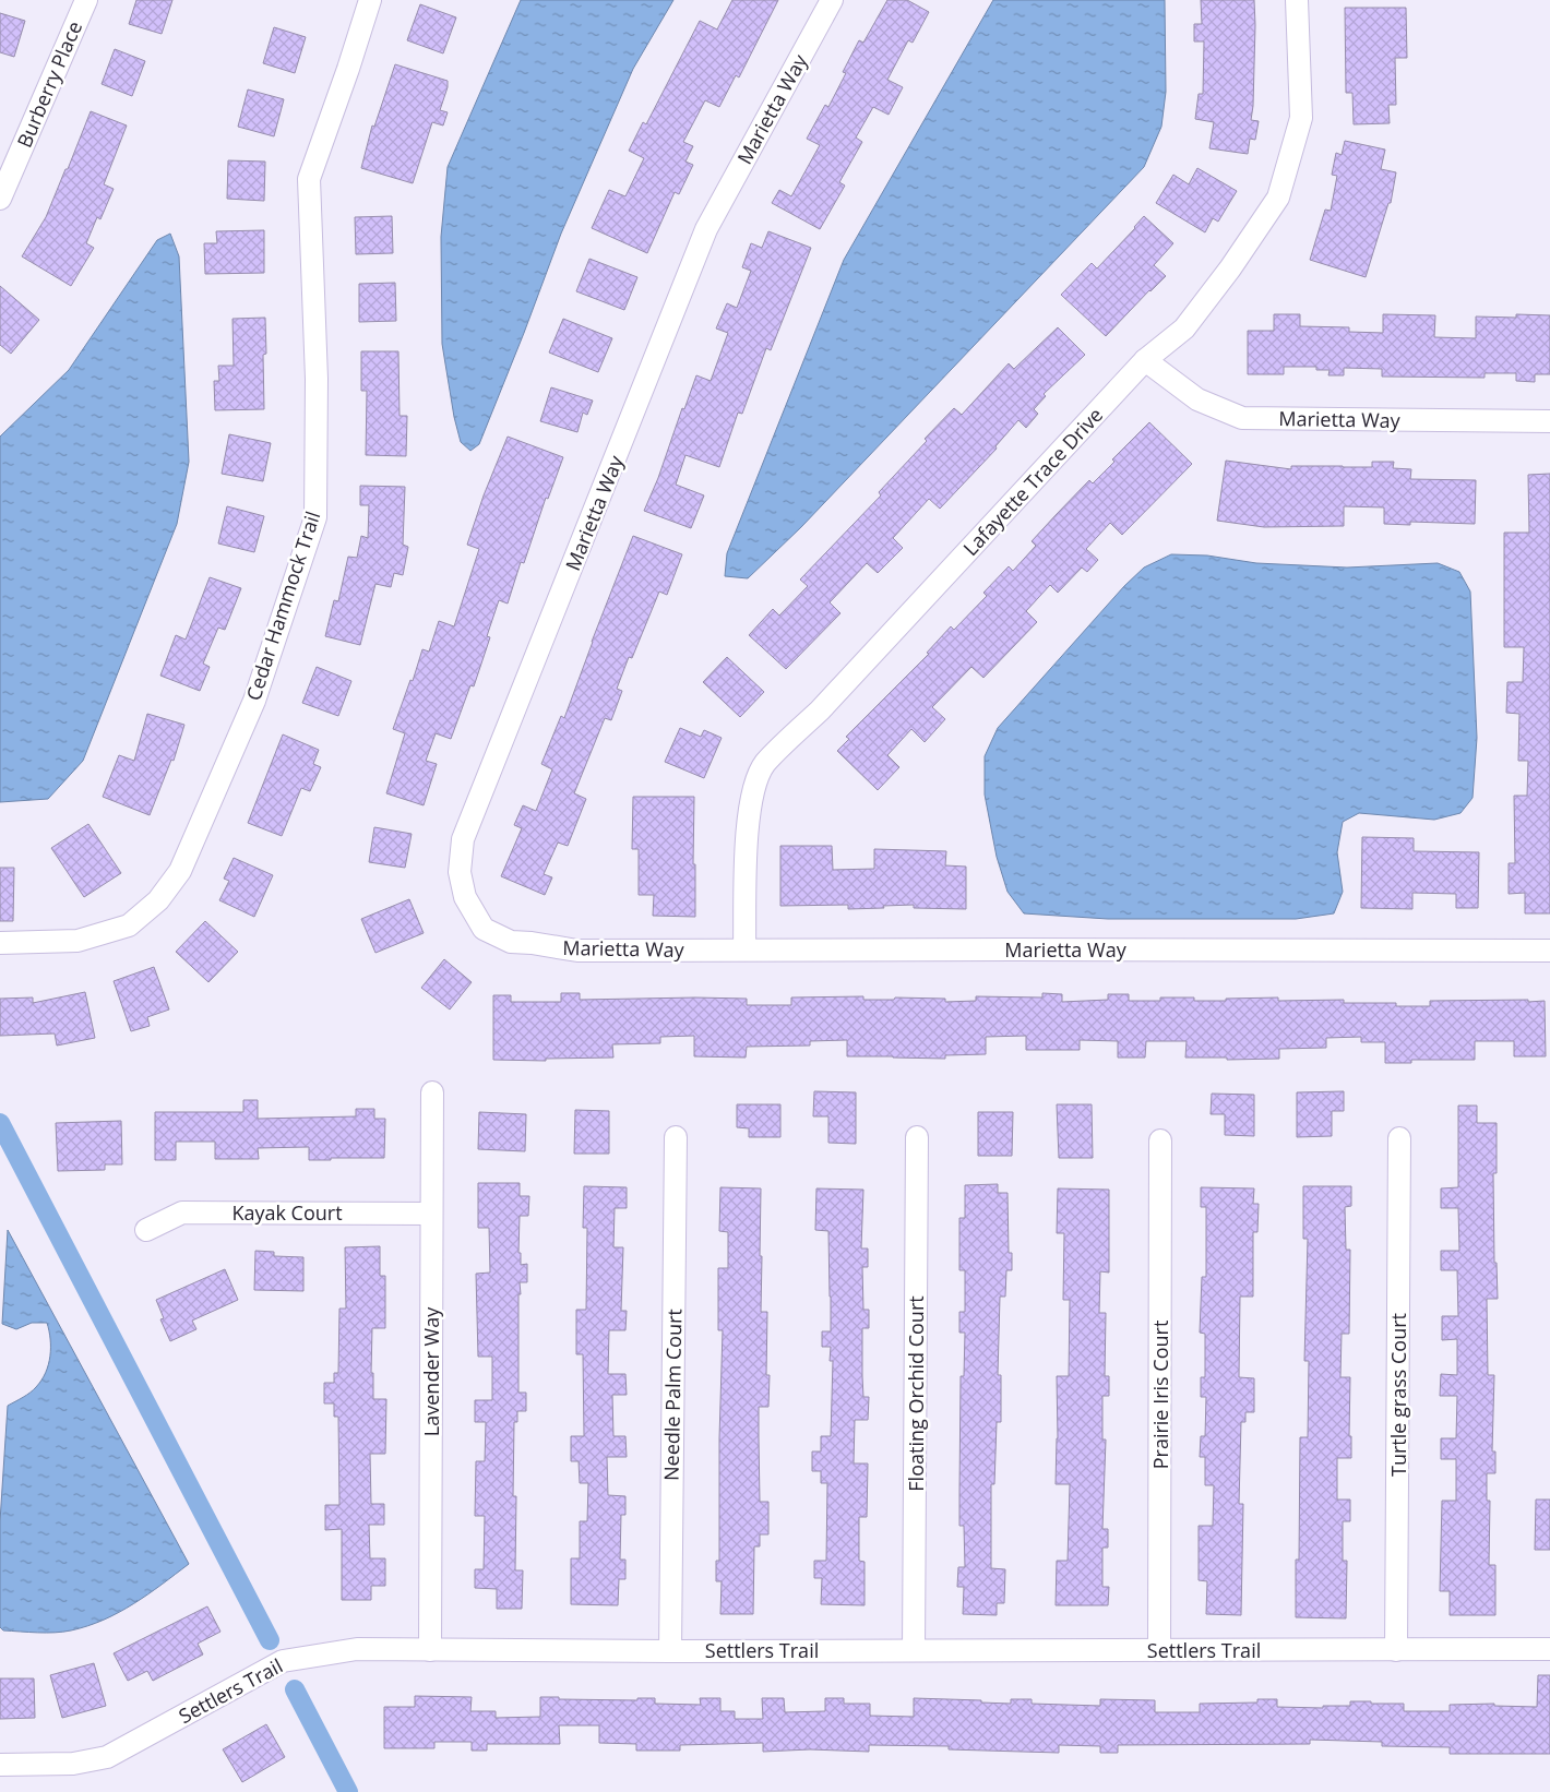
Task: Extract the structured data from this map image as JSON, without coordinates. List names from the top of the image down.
{
  "streets": {
    "street": [
      "Burberry Place",
      "Marietta Way",
      "Lafayette Trace Drive",
      "Cedar Hammock Trail",
      "Kayak Court",
      "Lavender Way",
      "Floating Orchid Court",
      "Needle Palm Court",
      "Prairie Iris Court",
      "Turtle grass Court",
      "Settlers Trail"
    ]
  },
  "crossings": [
    ["Marietta Way", "Lafayette Trace Drive"],
    ["Kayak Court", "Lavender Way"],
    ["Lavender Way", "Settlers Trail"],
    ["Floating Orchid Court", "Settlers Trail"],
    ["Needle Palm Court", "Settlers Trail"],
    ["Prairie Iris Court", "Settlers Trail"],
    ["Turtle grass Court", "Settlers Trail"]
  ]
}
